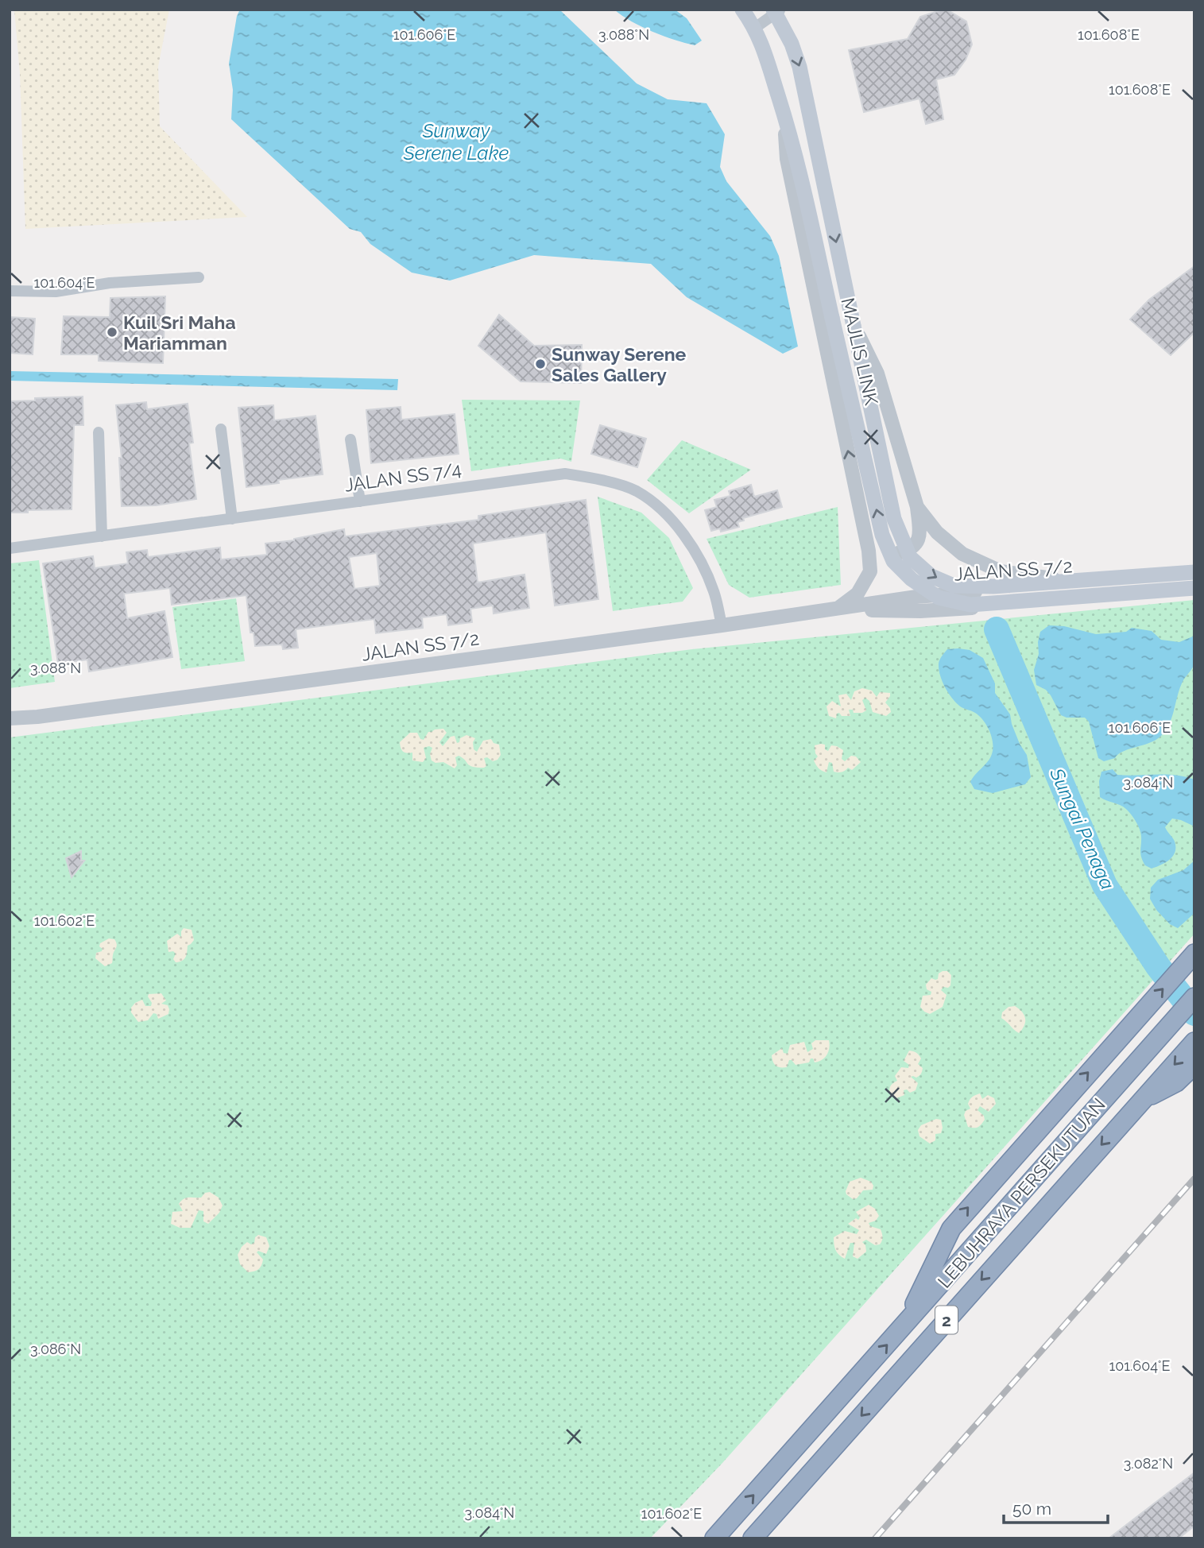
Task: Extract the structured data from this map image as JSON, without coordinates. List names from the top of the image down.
{
  "streets": {
    "highway": ["LEBUHRAYA PERSEKUTUAN", "2"],
    "main road": ["MAJLIS LINK"],
    "street": ["JALAN SS 7/4", "JALAN SS 7/2"]
  },
  "crossings": [
    ["MAJLIS LINK", "JALAN SS 7/2"],
    ["JALAN SS 7/4", "JALAN SS 7/2"]
  ],
  "water": ["Sunway Serene Lake", "Sungai Penaga"],
  "places": ["Kuil Sri Maha Mariamman", "Sunway Serene Sales Gallery"],
  "scale_bar": "50 m",
  "coordinates": [
    "101.606°E",
    "101.608°E",
    "3.088°N",
    "101.604°E",
    "3.084°N",
    "101.602°E",
    "3.086°N",
    "3.082°N"
  ]
}
